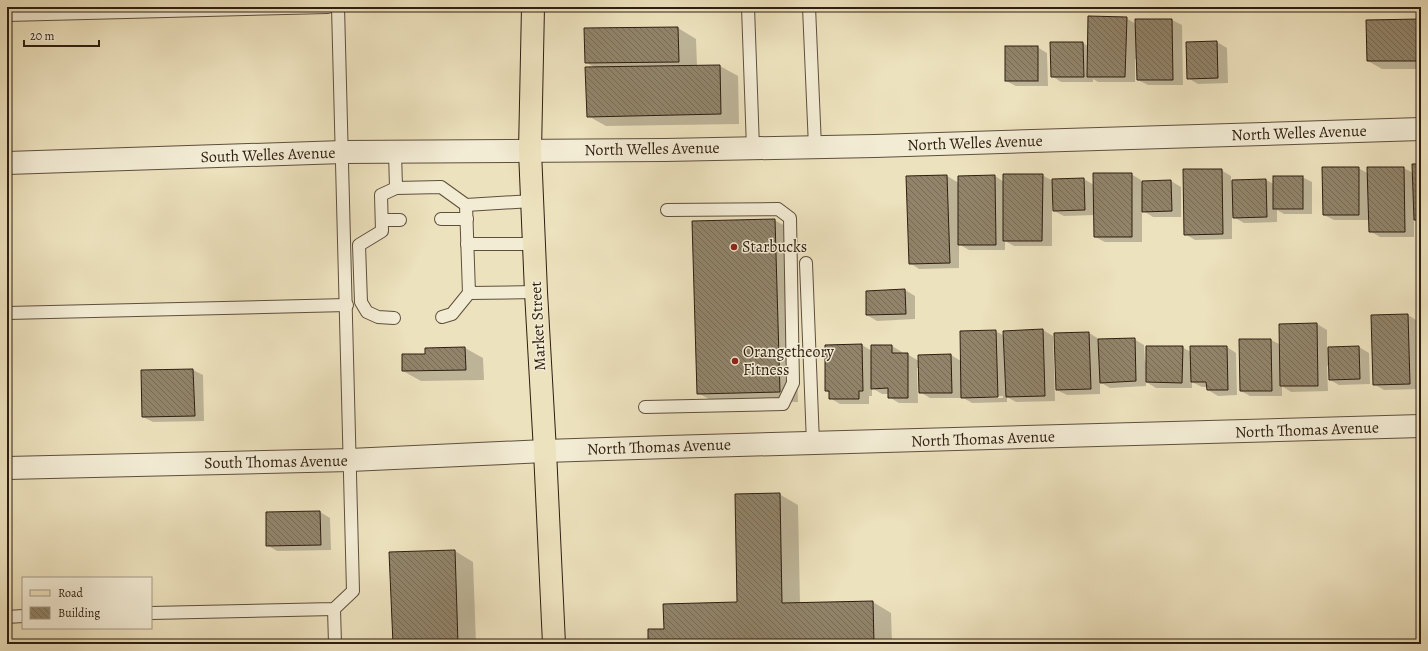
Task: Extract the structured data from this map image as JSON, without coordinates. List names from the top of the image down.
{
  "streets": {
    "main road": ["Market Street"],
    "street": [
      "North Welles Avenue",
      "South Welles Avenue",
      "North Thomas Avenue",
      "South Thomas Avenue"
    ]
  },
  "crossings": [
    ["North Welles Avenue", "South Welles Avenue"],
    ["North Welles Avenue", "Market Street"],
    ["South Welles Avenue", "Market Street"],
    ["Market Street", "North Thomas Avenue"],
    ["Market Street", "South Thomas Avenue"],
    ["North Thomas Avenue", "South Thomas Avenue"]
  ],
  "places": ["Starbucks", "Orangetheory Fitness"],
  "legend": ["Road", "Building"],
  "scale_bar": "20 m"
}
